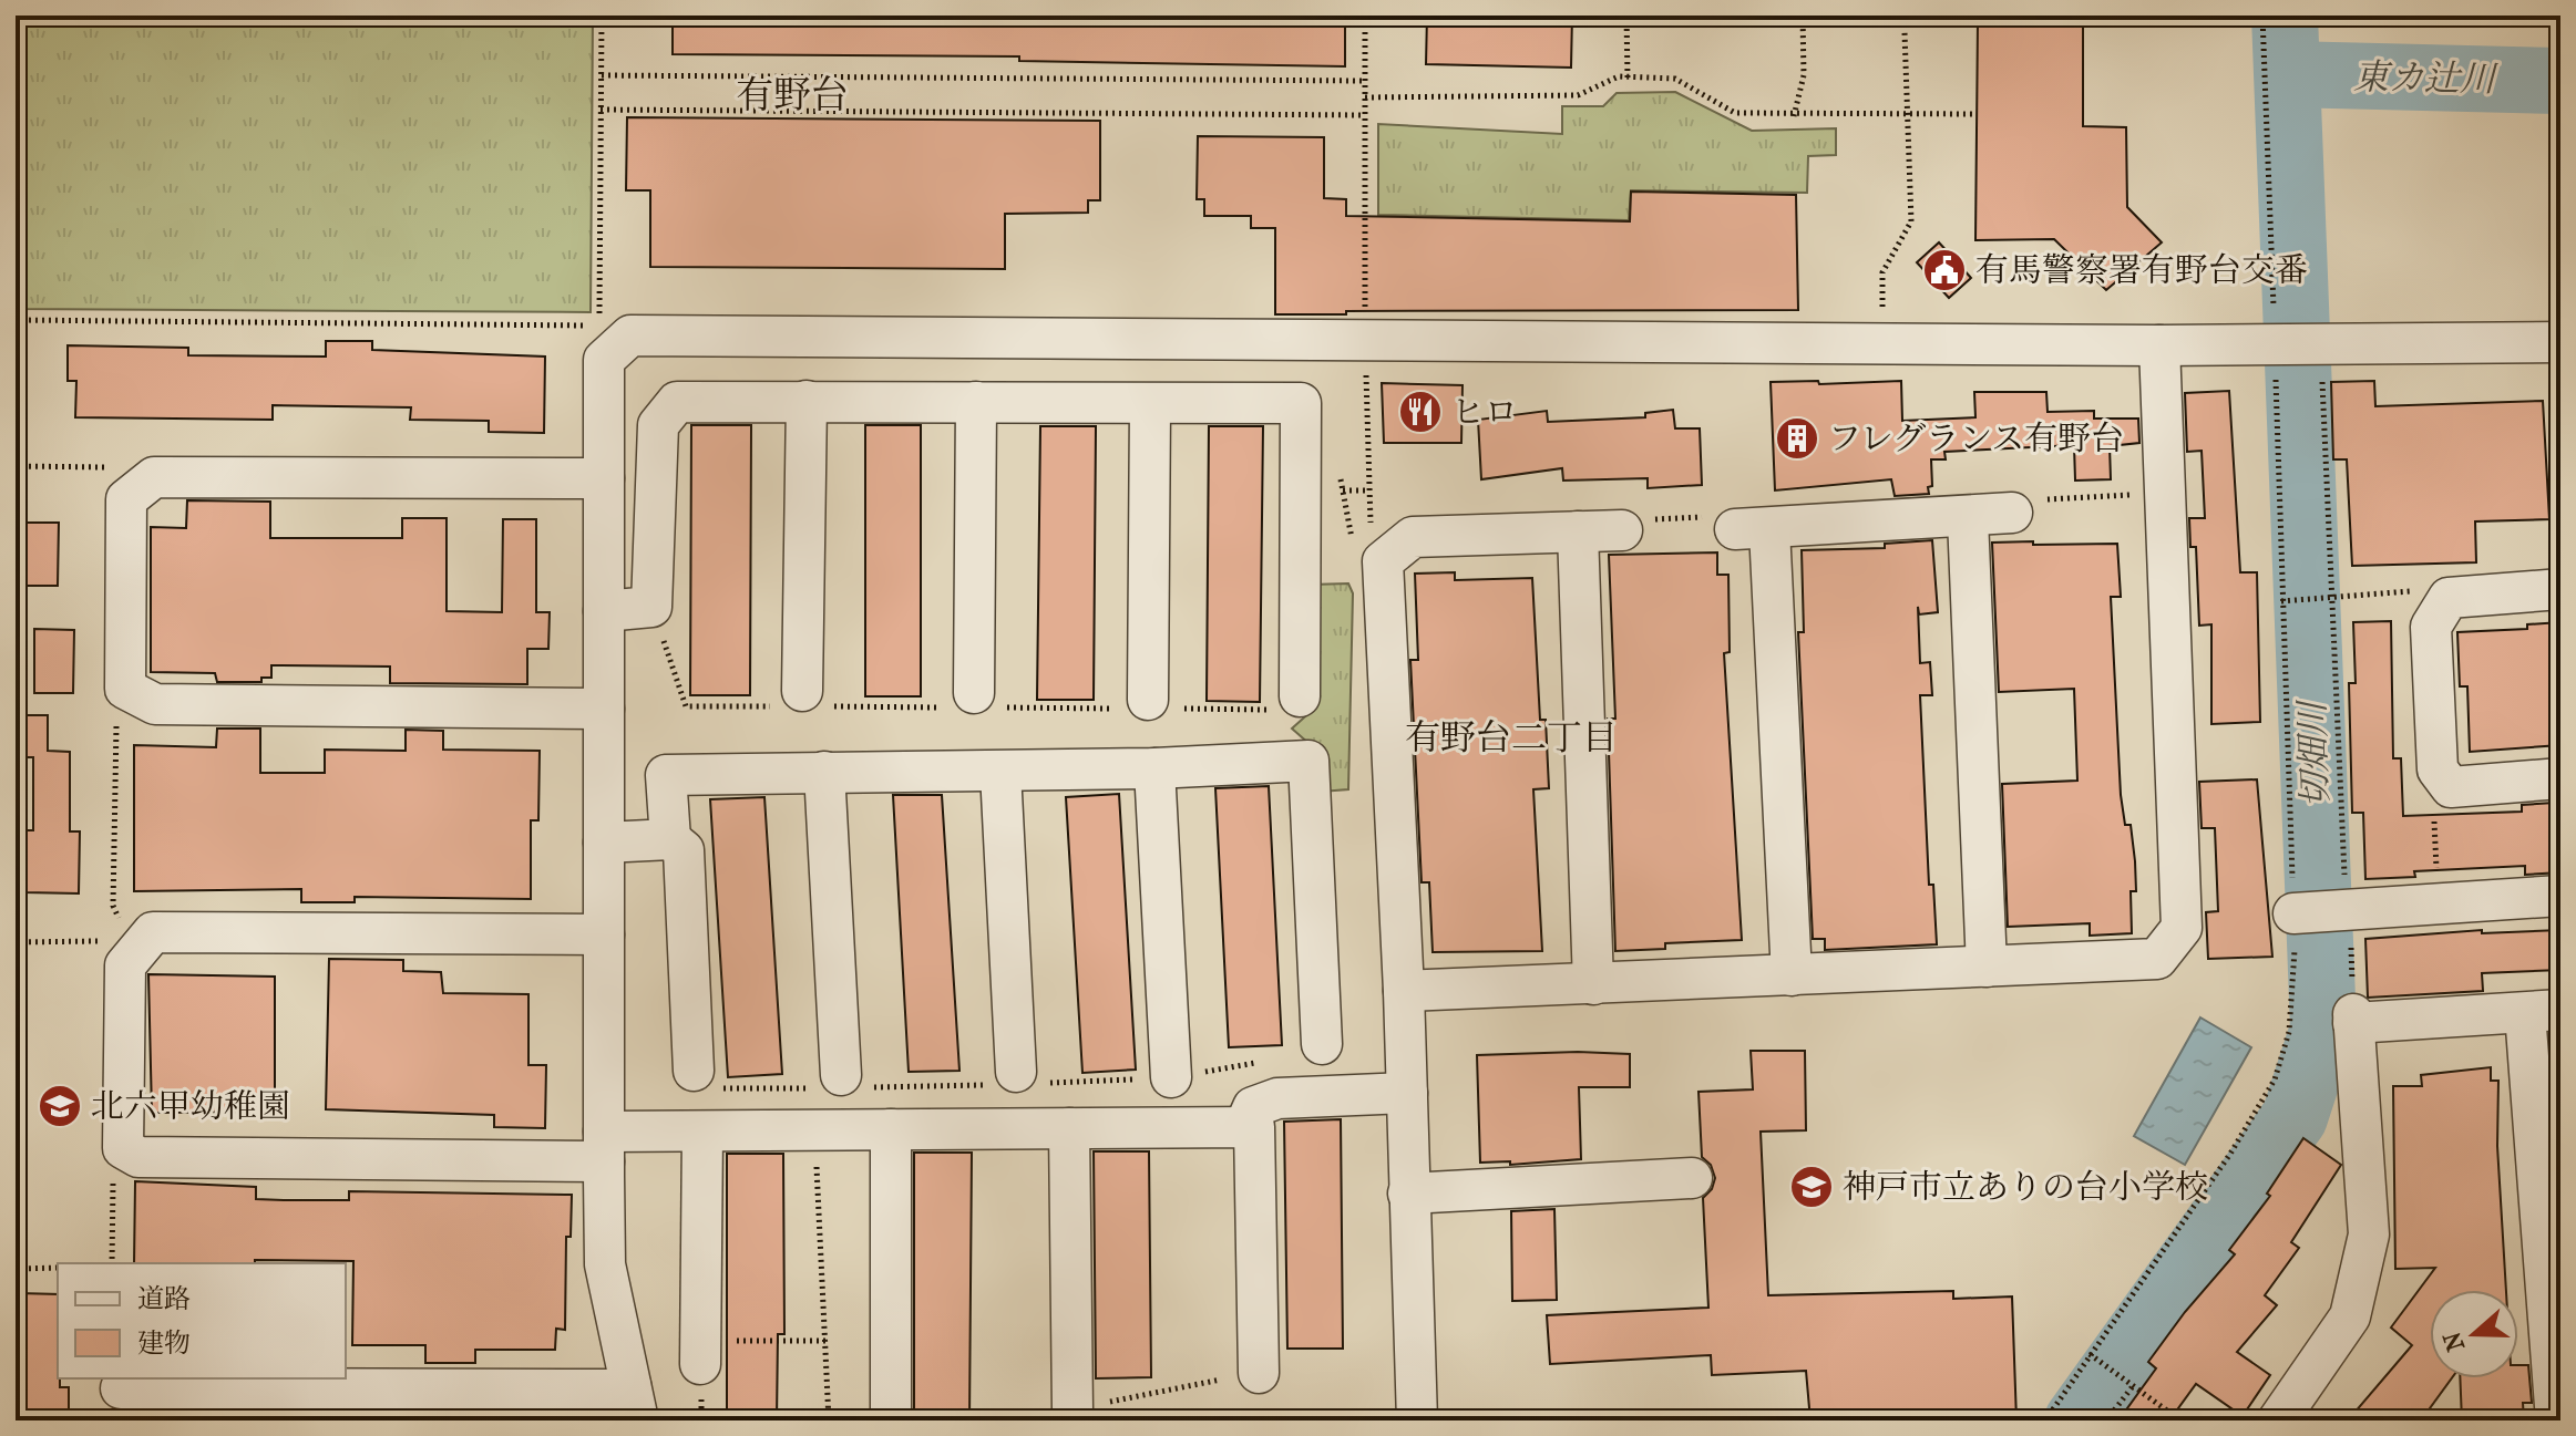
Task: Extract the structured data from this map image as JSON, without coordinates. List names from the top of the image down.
{
  "districts": ["有野台", "有野台二丁目"],
  "water": ["東カ辻川", "切畑川"],
  "places": {
    "public building": ["有馬警察署有野台交番"],
    "restaurant": ["ヒロ"],
    "building": ["フレグランス有野台"],
    "school or university": ["北六甲幼稚園", "神戸市立ありの台小学校"]
  },
  "legend": ["道路", "建物"],
  "north": "left"
}
